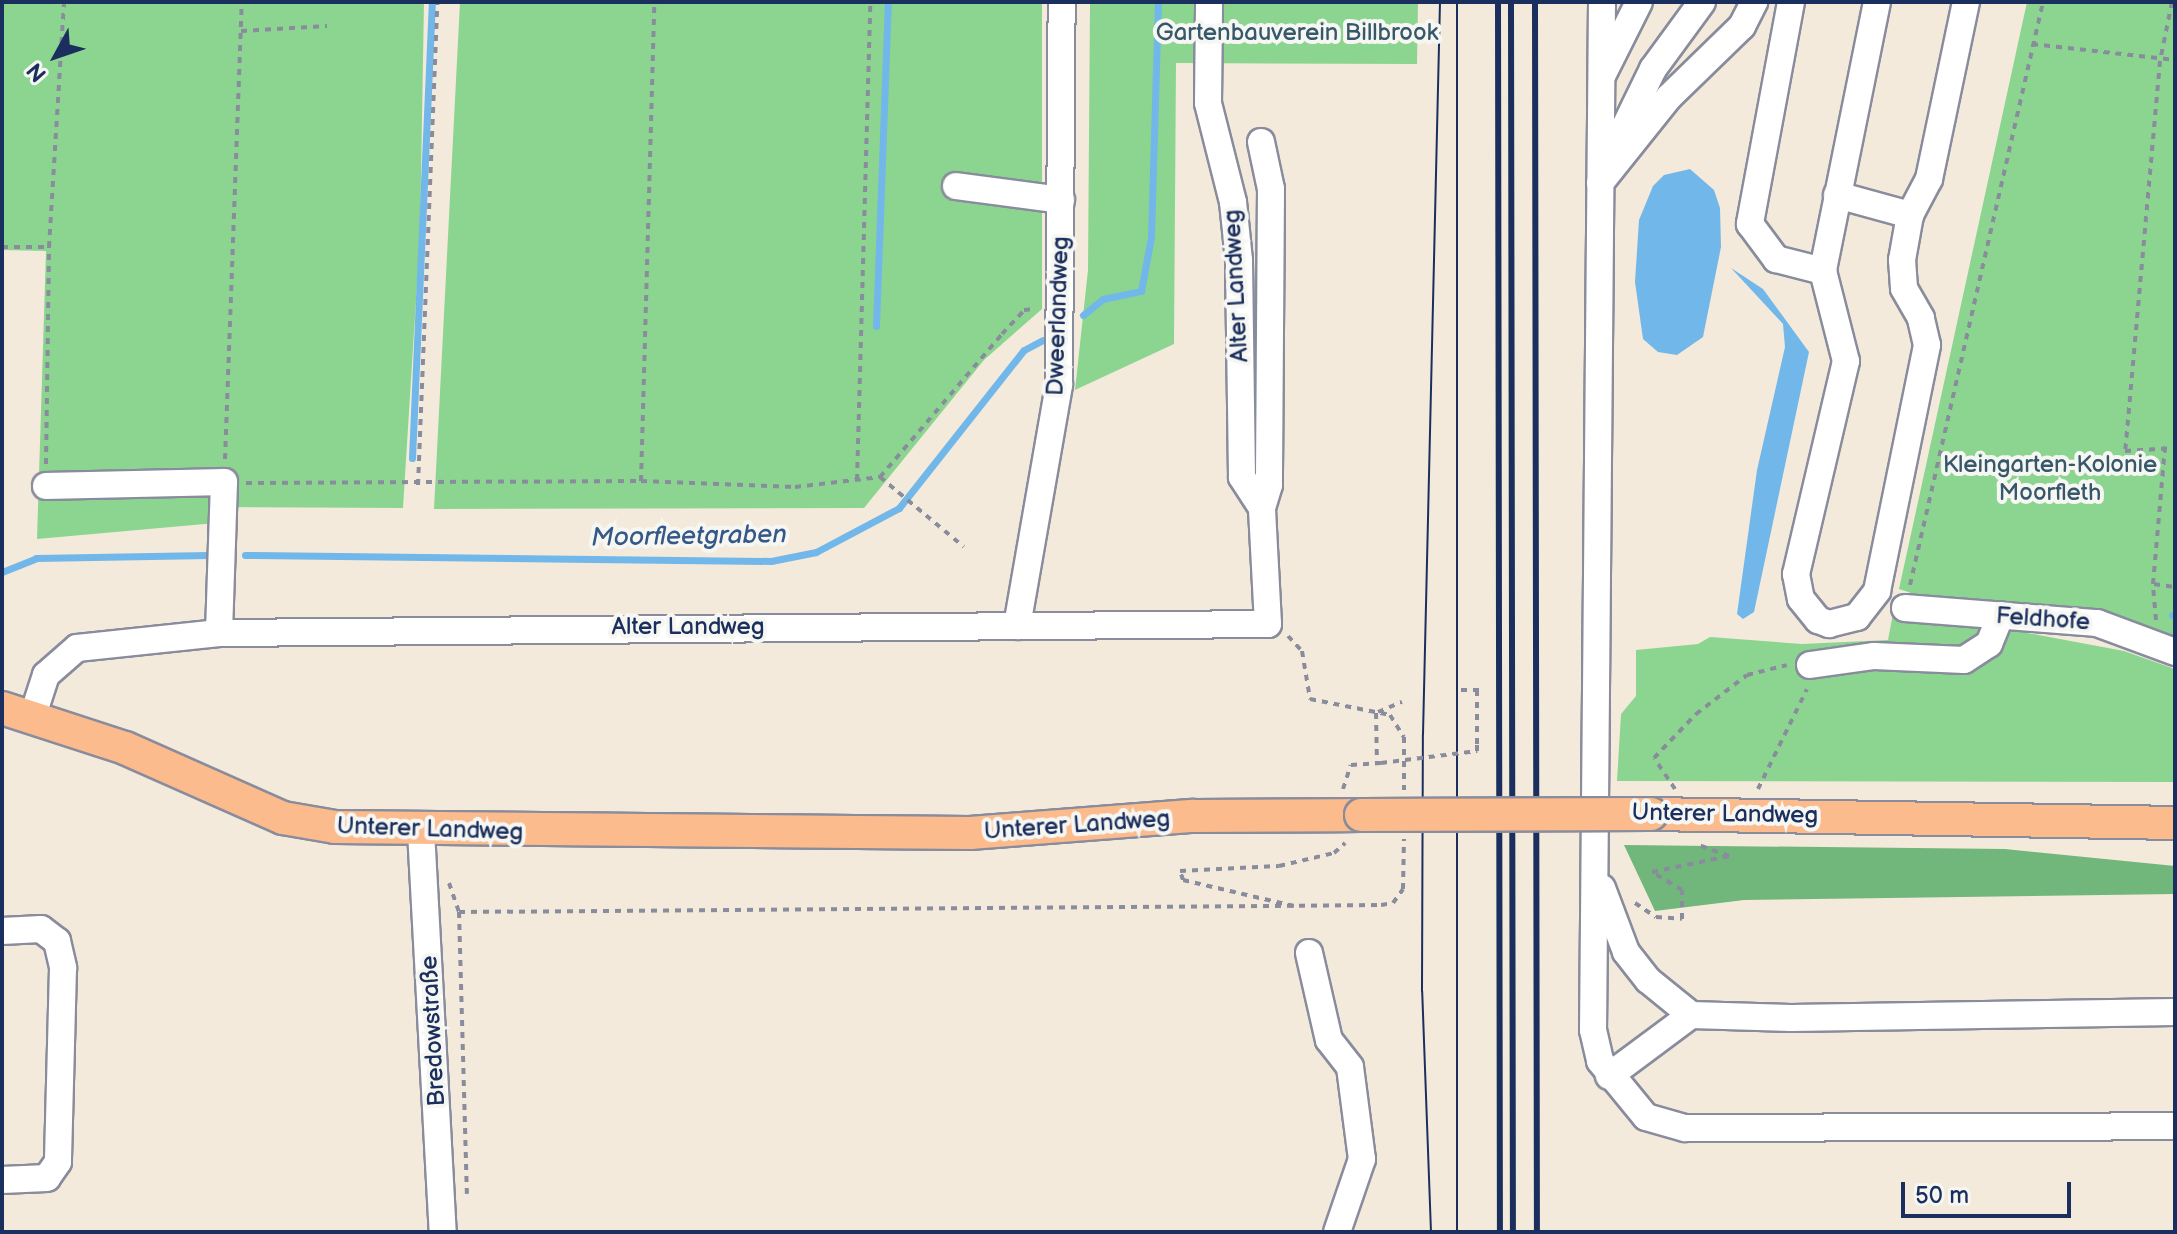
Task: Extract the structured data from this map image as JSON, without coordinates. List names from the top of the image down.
{
  "streets": {
    "main road": ["Unterer Landweg"],
    "street": [
      "Alter Landweg",
      "Dweerlandweg",
      "Feldhofe",
      "Bredowstraße"
    ]
  },
  "crossings": [
    ["Alter Landweg", "Dweerlandweg"],
    ["Alter Landweg", "Unterer Landweg"],
    ["Unterer Landweg", "Bredowstraße"]
  ],
  "water": ["Moorfleetgraben"],
  "parks": ["Gartenbauverein Billbrook", "Kleingarten-Kolonie Moorfleth"],
  "scale_bar": "50 m",
  "north": "bottom left"
}
